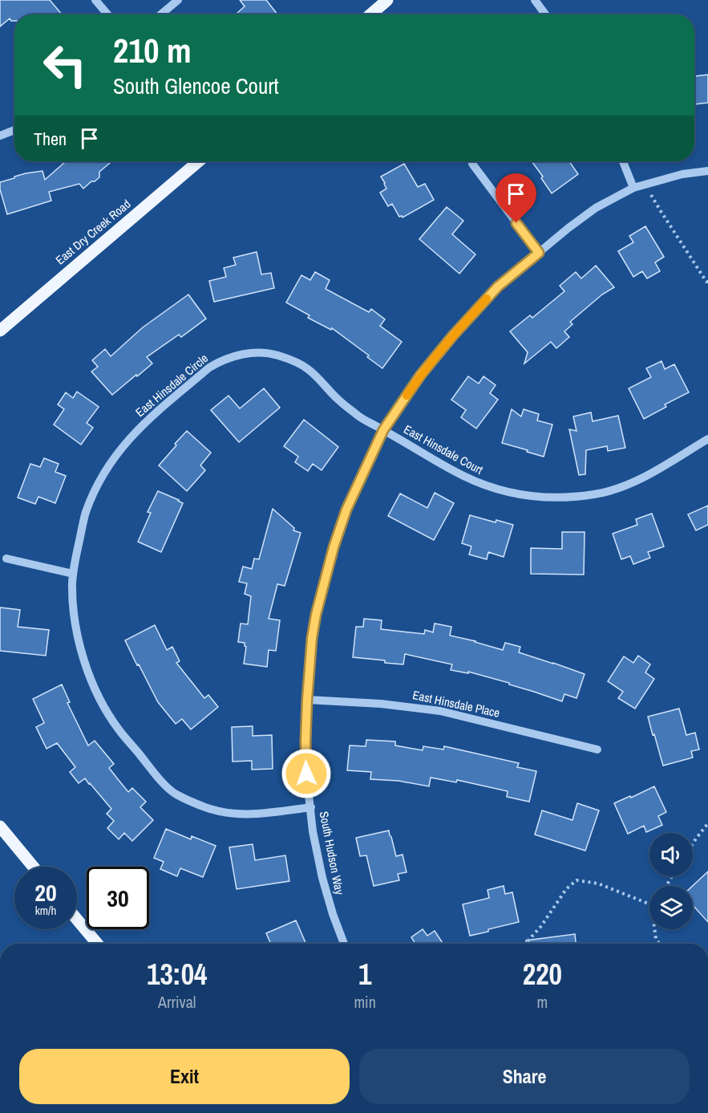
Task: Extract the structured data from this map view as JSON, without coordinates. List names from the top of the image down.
{
  "streets": {
    "main road": ["East Dry Creek Road"],
    "street": [
      "East Hinsdale Circle",
      "East Hinsdale Court",
      "East Hinsdale Place",
      "South Hudson Way"
    ]
  },
  "crossings": [
    ["East Hinsdale Circle", "East Hinsdale Court"],
    ["East Hinsdale Circle", "South Hudson Way"],
    ["East Hinsdale Court", "South Hudson Way"],
    ["East Hinsdale Place", "South Hudson Way"]
  ],
  "page": {
    "turn": ["210 m", "South Glencoe Court"],
    "then": "Then",
    "speed": "20 km/h",
    "limit": "30",
    "eta": [
      "13:04",
      "Arrival",
      "1",
      "min",
      "220",
      "m"
    ],
    "buttons": ["Exit", "Share"]
  }
}
